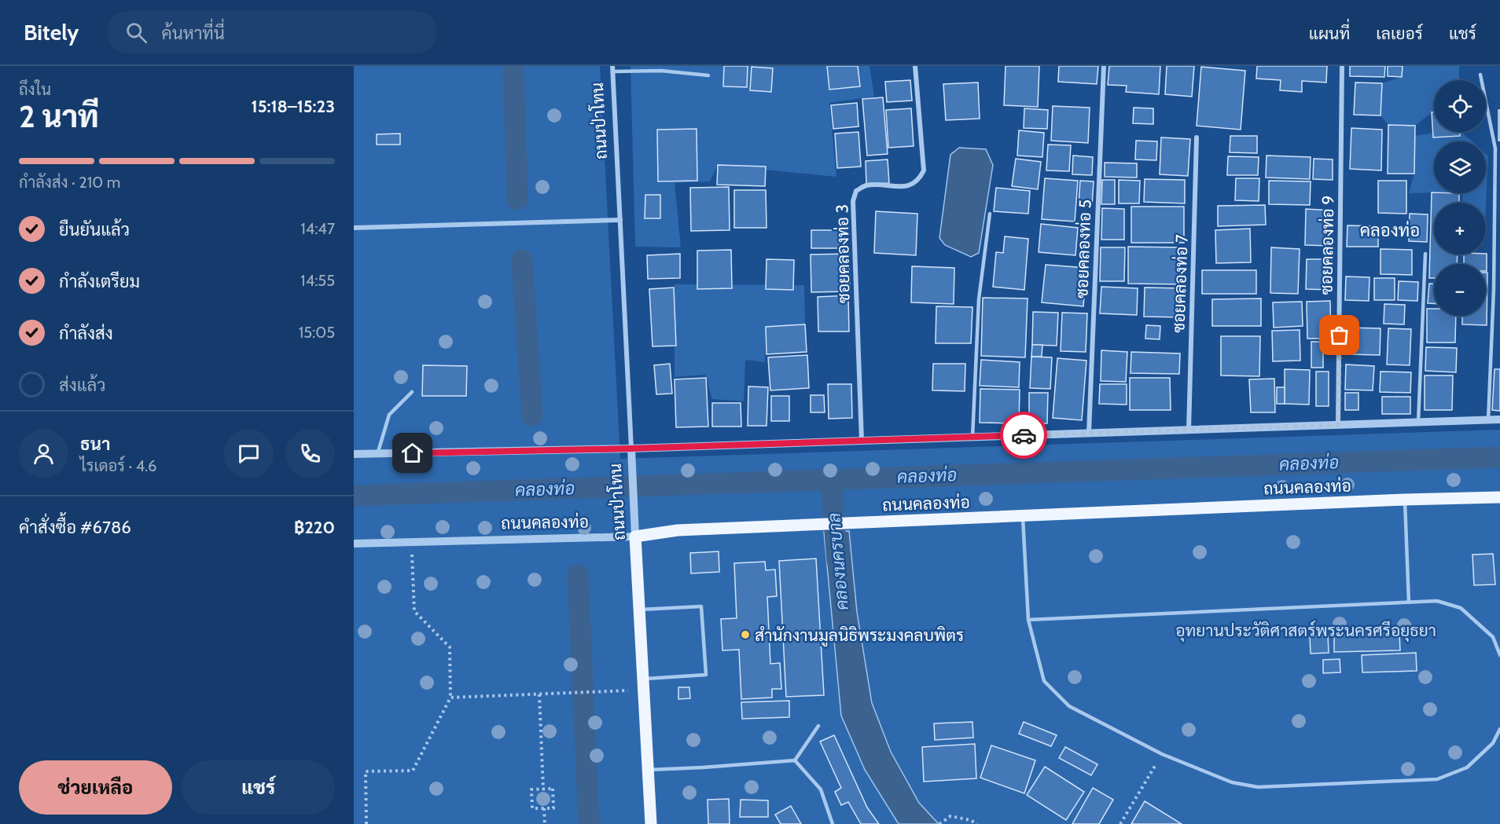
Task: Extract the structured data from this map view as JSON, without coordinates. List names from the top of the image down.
{
  "streets": {
    "main road": ["ถนนป่าโทน", "ถนนคลองท่อ"],
    "street": [
      "ซอยคลองท่อ 9",
      "ซอยคลองท่อ 5",
      "ซอยคลองท่อ 3",
      "ซอยคลองท่อ 7"
    ]
  },
  "crossings": [
    ["ถนนป่าโทน", "ถนนคลองท่อ"]
  ],
  "districts": ["คลองท่อ"],
  "water": ["คลองท่อ", "คลองนครบาล"],
  "parks": ["อุทยานประวัติศาสตร์พระนครศรีอยุธยา"],
  "places": ["สำนักงานมูลนิธิพระมงคลบพิตร"],
  "page": {
    "header": "Bitely",
    "search": "ค้นหาที่นี่",
    "nav": ["แผนที่", "เลเยอร์", "แชร์"],
    "heading": ["2 นาที", "ถึงใน", "15:18–15:23"],
    "panel": [
      "ธนา",
      "ไรเดอร์ · 4.6",
      "คำสั่งซื้อ #6786",
      "฿220"
    ],
    "map_buttons": ["+", "−"],
    "bar": "กำลังส่ง · 210 m",
    "list": [
      ["ยืนยันแล้ว", "14:47"],
      ["กำลังเตรียม", "14:55"],
      ["กำลังส่ง", "15:05"],
      "ส่งแล้ว"
    ],
    "buttons": ["ช่วยเหลือ", "แชร์"]
  }
}
